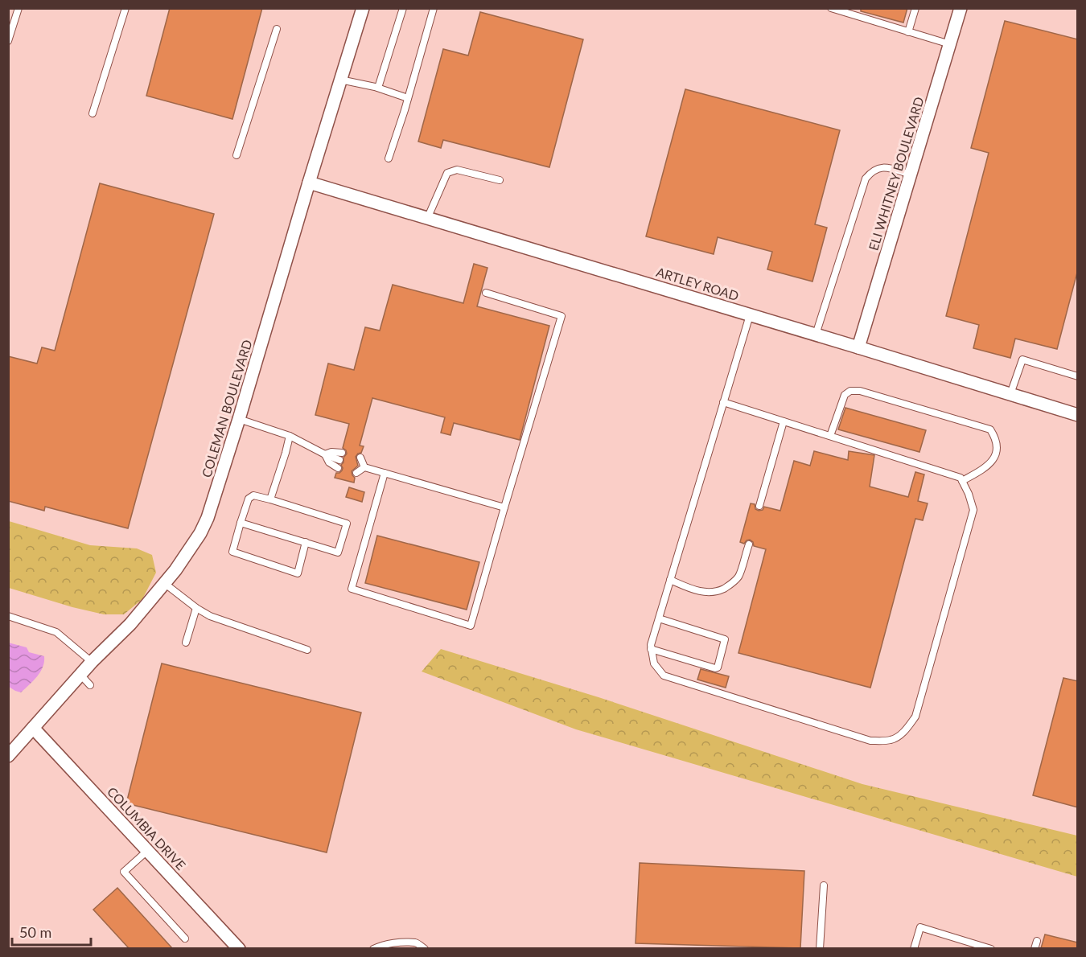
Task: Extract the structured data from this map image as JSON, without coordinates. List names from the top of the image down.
{
  "streets": {
    "street": [
      "ELI WHITNEY BOULEVARD",
      "ARTLEY ROAD",
      "COLEMAN BOULEVARD",
      "COLUMBIA DRIVE"
    ]
  },
  "crossings": [
    ["ELI WHITNEY BOULEVARD", "ARTLEY ROAD"],
    ["ARTLEY ROAD", "COLEMAN BOULEVARD"],
    ["COLEMAN BOULEVARD", "COLUMBIA DRIVE"]
  ],
  "scale_bar": "50 m"
}
